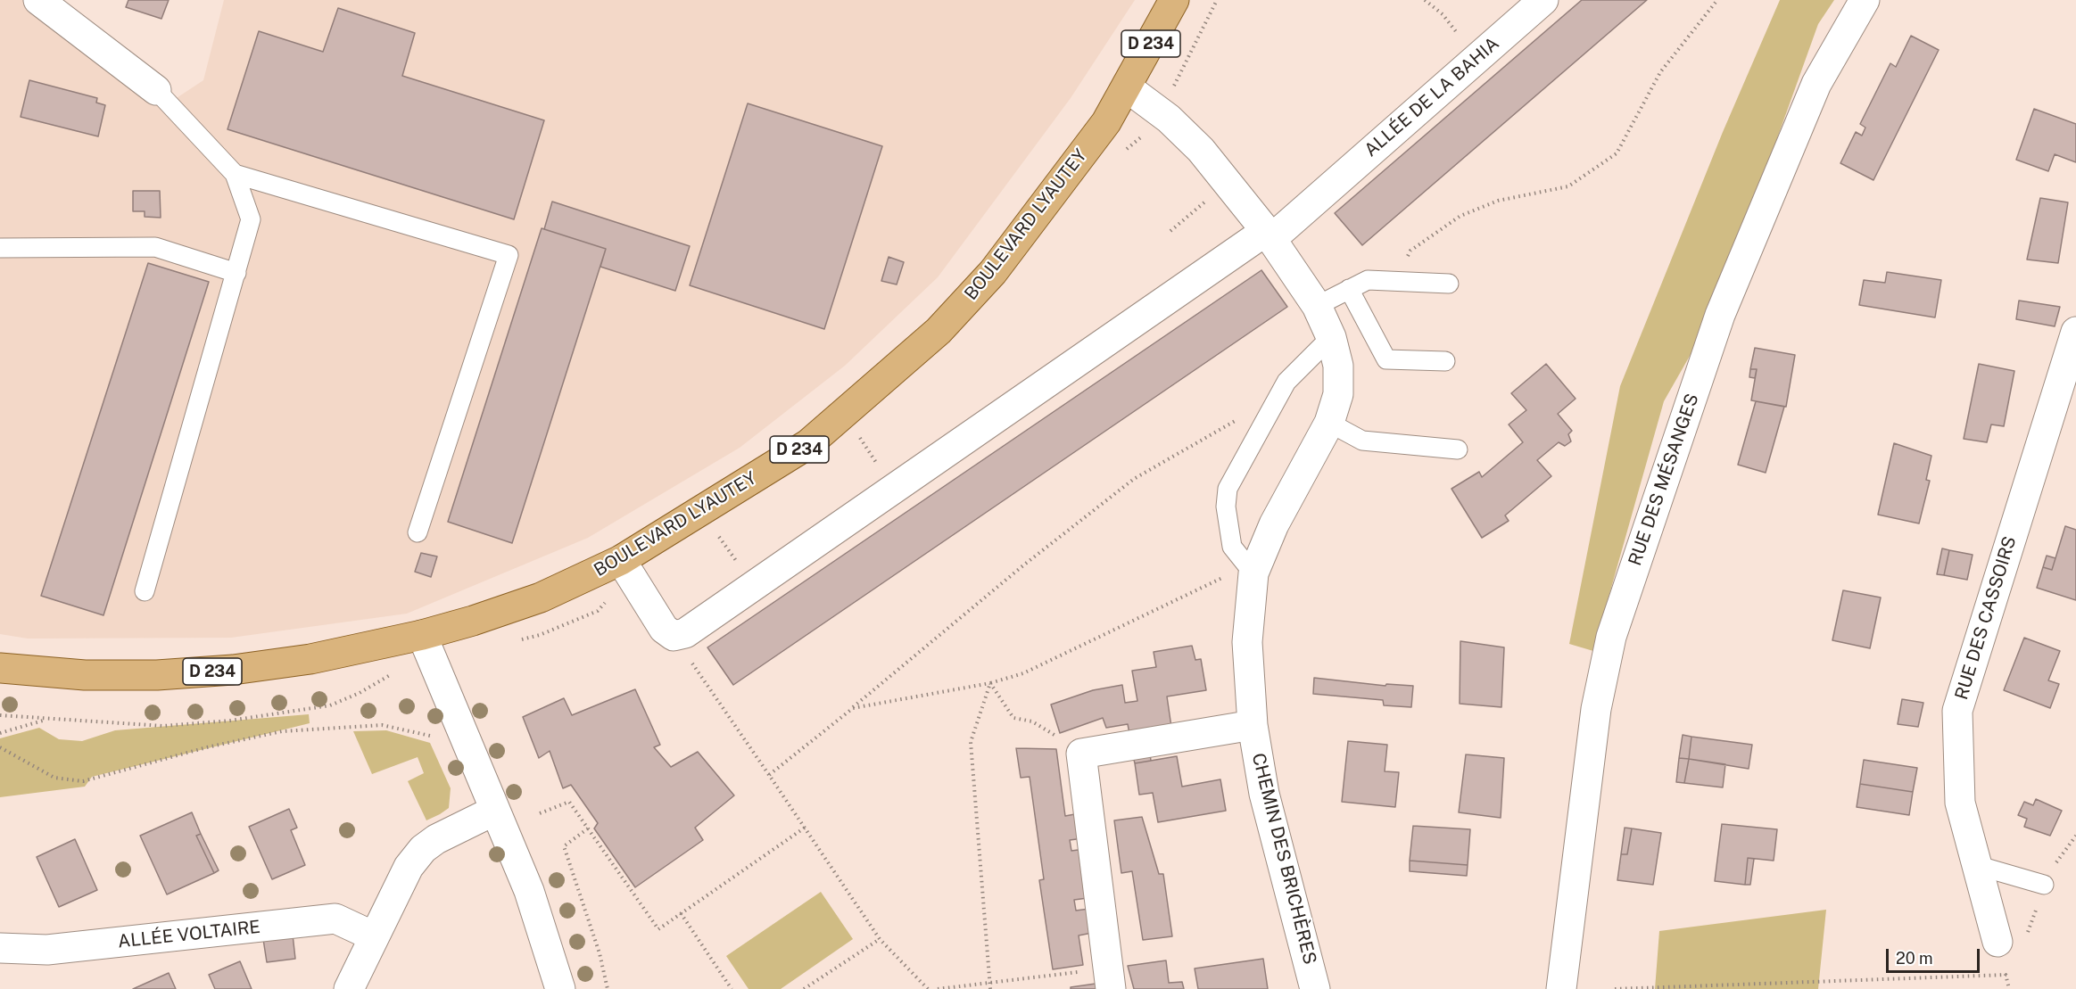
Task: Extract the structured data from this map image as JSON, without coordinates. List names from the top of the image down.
{
  "streets": {
    "main road": ["D 234", "BOULEVARD LYAUTEY"],
    "street": [
      "ALLÉE DE LA BAHIA",
      "RUE DES MÉSANGES",
      "RUE DES CASSOIRS",
      "CHEMIN DES BRICHÈRES",
      "ALLÉE VOLTAIRE"
    ]
  },
  "crossings": [
    ["ALLÉE DE LA BAHIA", "CHEMIN DES BRICHÈRES"],
    ["BOULEVARD LYAUTEY", "CHEMIN DES BRICHÈRES"]
  ],
  "scale_bar": "20 m"
}
